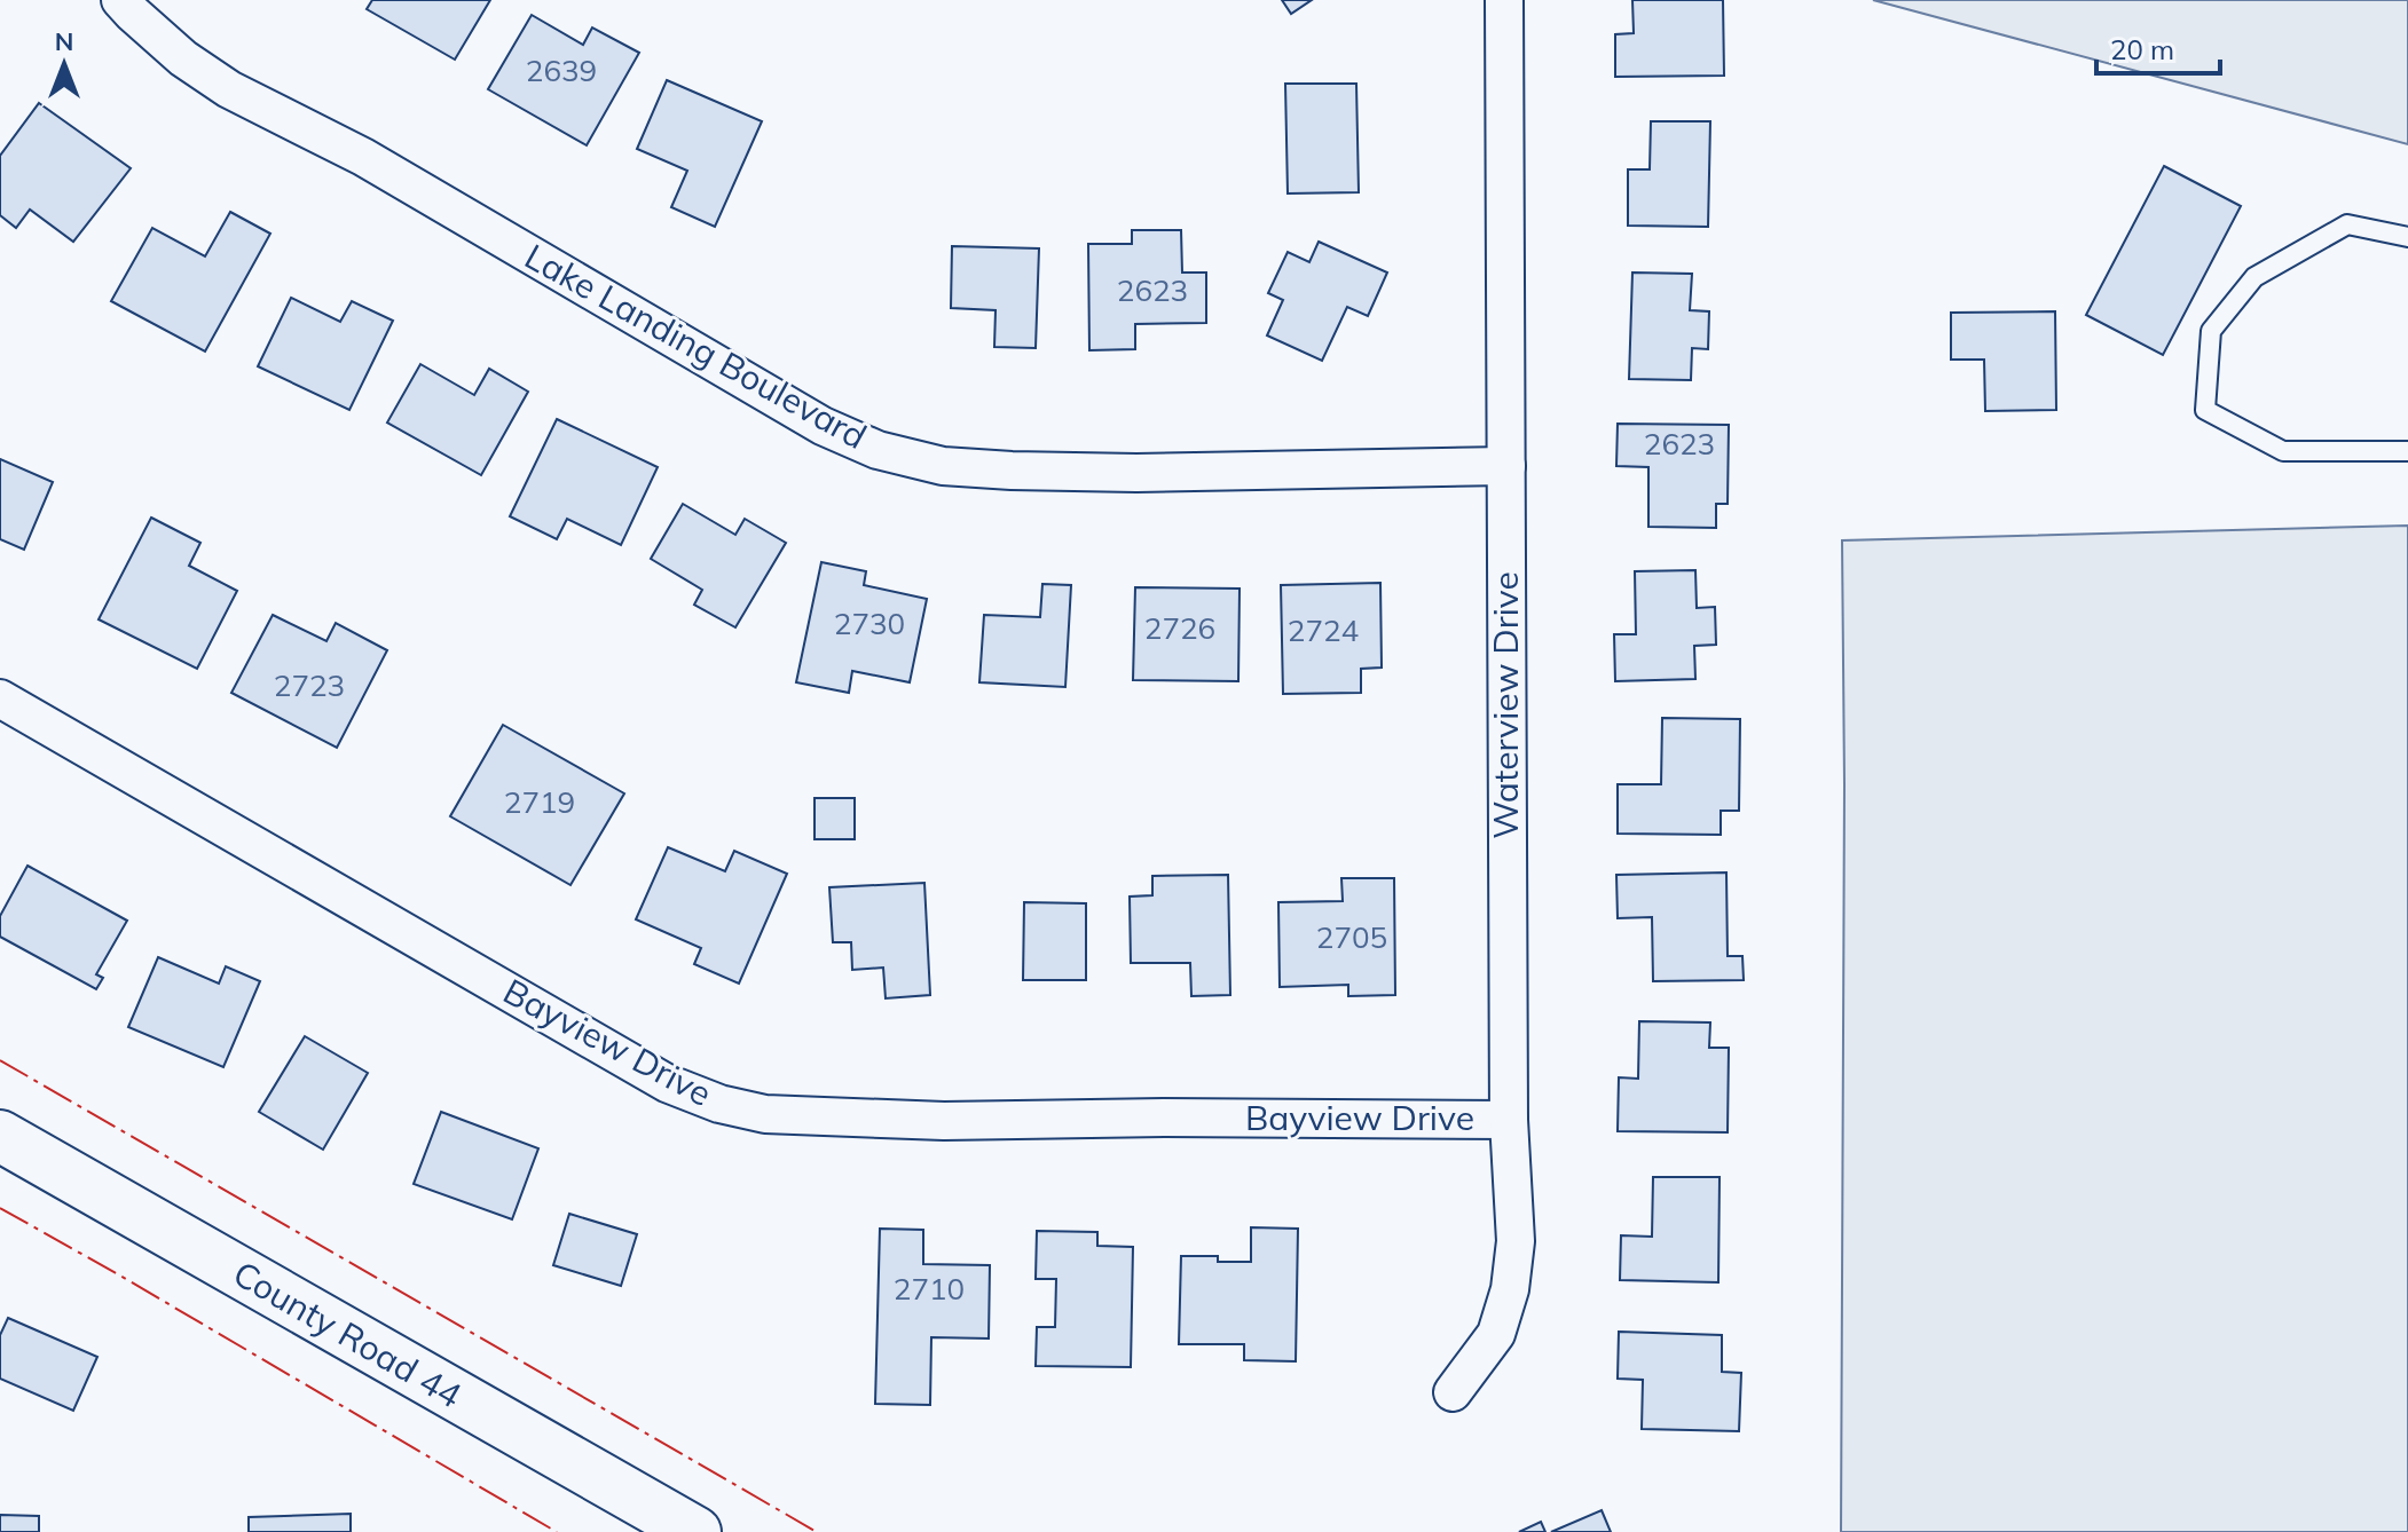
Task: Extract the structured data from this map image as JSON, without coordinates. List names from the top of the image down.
{
  "streets": {
    "main road": ["County Road 44"],
    "street": ["Lake Landing Boulevard", "Waterview Drive", "Bayview Drive"]
  },
  "crossings": [
    ["Lake Landing Boulevard", "Waterview Drive"],
    ["Waterview Drive", "Bayview Drive"]
  ],
  "house_numbers": [
    "2639",
    "2623",
    "2623",
    "2730",
    "2726",
    "2724",
    "2723",
    "2719",
    "2705",
    "2710"
  ],
  "scale_bar": "20 m",
  "north": "top"
}
